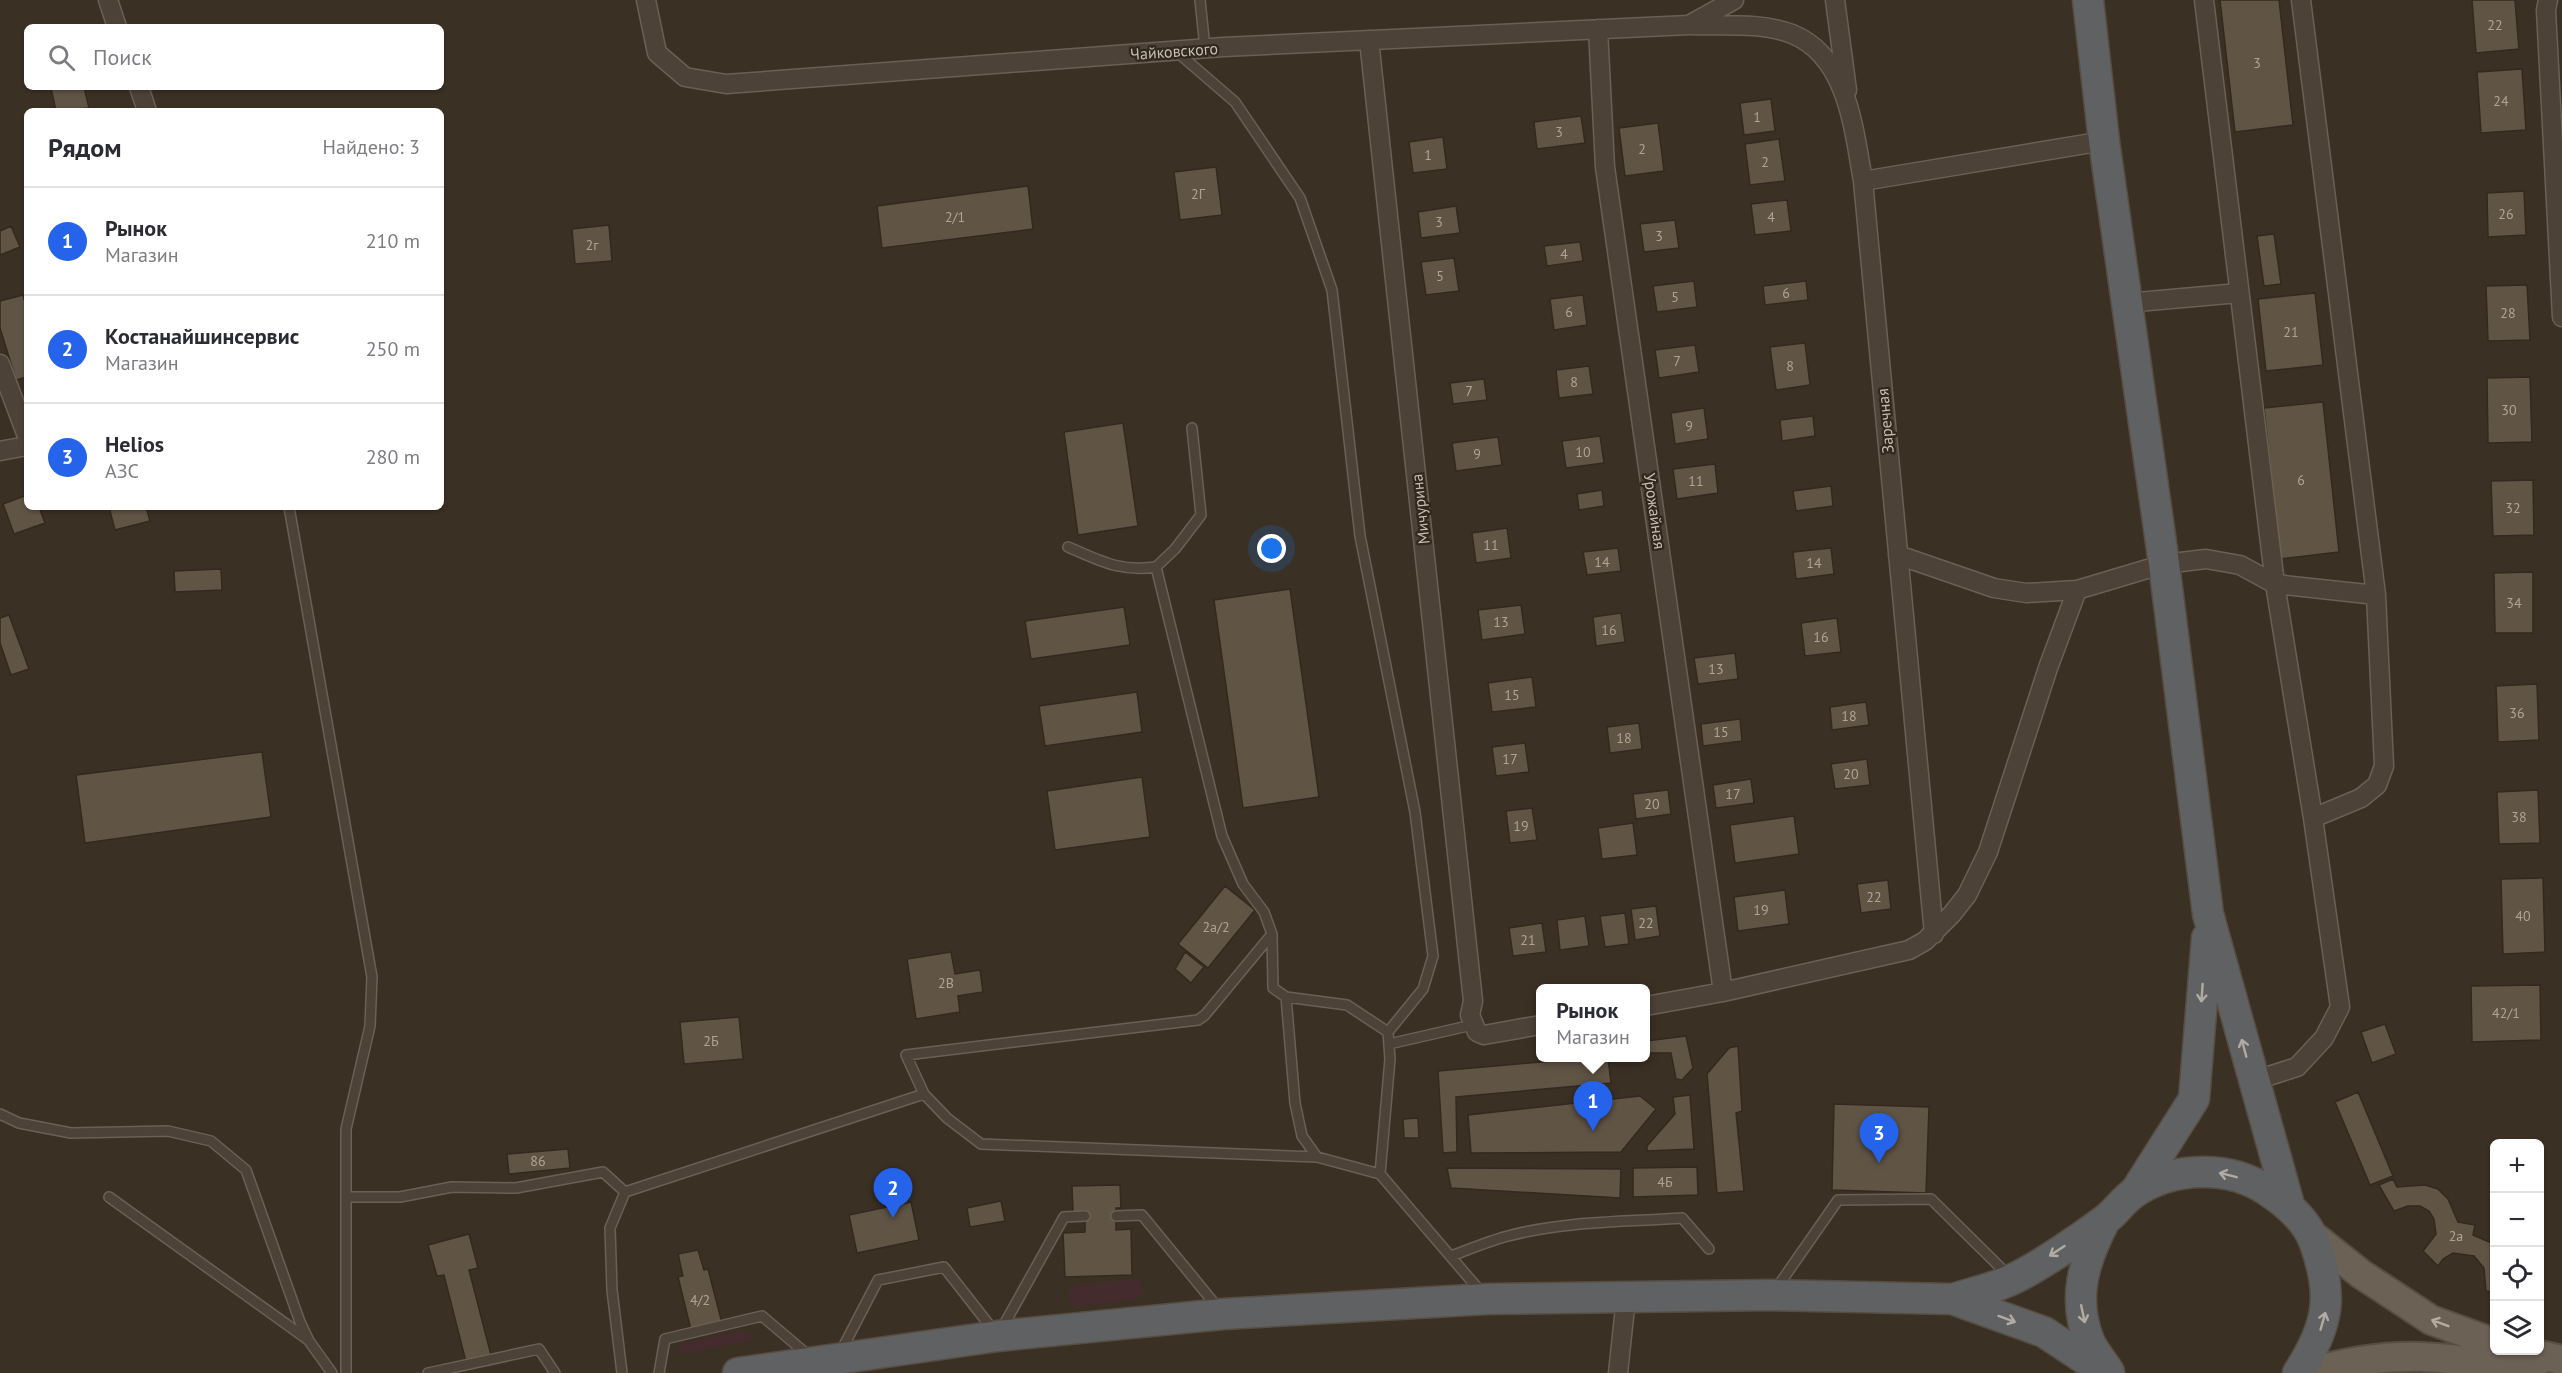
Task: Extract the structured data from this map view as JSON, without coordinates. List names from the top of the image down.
{
  "streets": {
    "street": [
      "Чайковского",
      "Заречная",
      "Мичурина",
      "Урожайная"
    ]
  },
  "crossings": [
    ["Чайковского", "Заречная"],
    ["Чайковского", "Мичурина"],
    ["Чайковского", "Урожайная"]
  ],
  "house_numbers": [
    "22",
    "3",
    "24",
    "1",
    "3",
    "2",
    "1",
    "2",
    "2Г",
    "26",
    "2/1",
    "4",
    "3",
    "3",
    "2г",
    "4",
    "5",
    "6",
    "5",
    "6",
    "28",
    "21",
    "7",
    "8",
    "8",
    "7",
    "30",
    "9",
    "10",
    "9",
    "6",
    "11",
    "32",
    "11",
    "14",
    "14",
    "34",
    "13",
    "16",
    "16",
    "13",
    "15",
    "36",
    "18",
    "15",
    "18",
    "17",
    "20",
    "17",
    "20",
    "38",
    "19",
    "22",
    "19",
    "40",
    "22",
    "2а/2",
    "21",
    "2В",
    "42/1",
    "2Б",
    "86",
    "4Б",
    "2а",
    "4/2"
  ],
  "page": {
    "search": "Поиск",
    "heading": ["Рядом", "Найдено: 3"],
    "list": [
      {
        "mark": "1",
        "name": "Рынок",
        "note": "Магазин",
        "value": "210 m"
      },
      {
        "mark": "2",
        "name": "Костанайшинсервис",
        "note": "Магазин",
        "value": "250 m"
      },
      {
        "mark": "3",
        "name": "Helios",
        "note": "АЗС",
        "value": "280 m"
      }
    ],
    "popup": ["Рынок", "Магазин"],
    "pins": ["1", "3", "2"],
    "map_buttons": ["+", "−"]
  }
}
